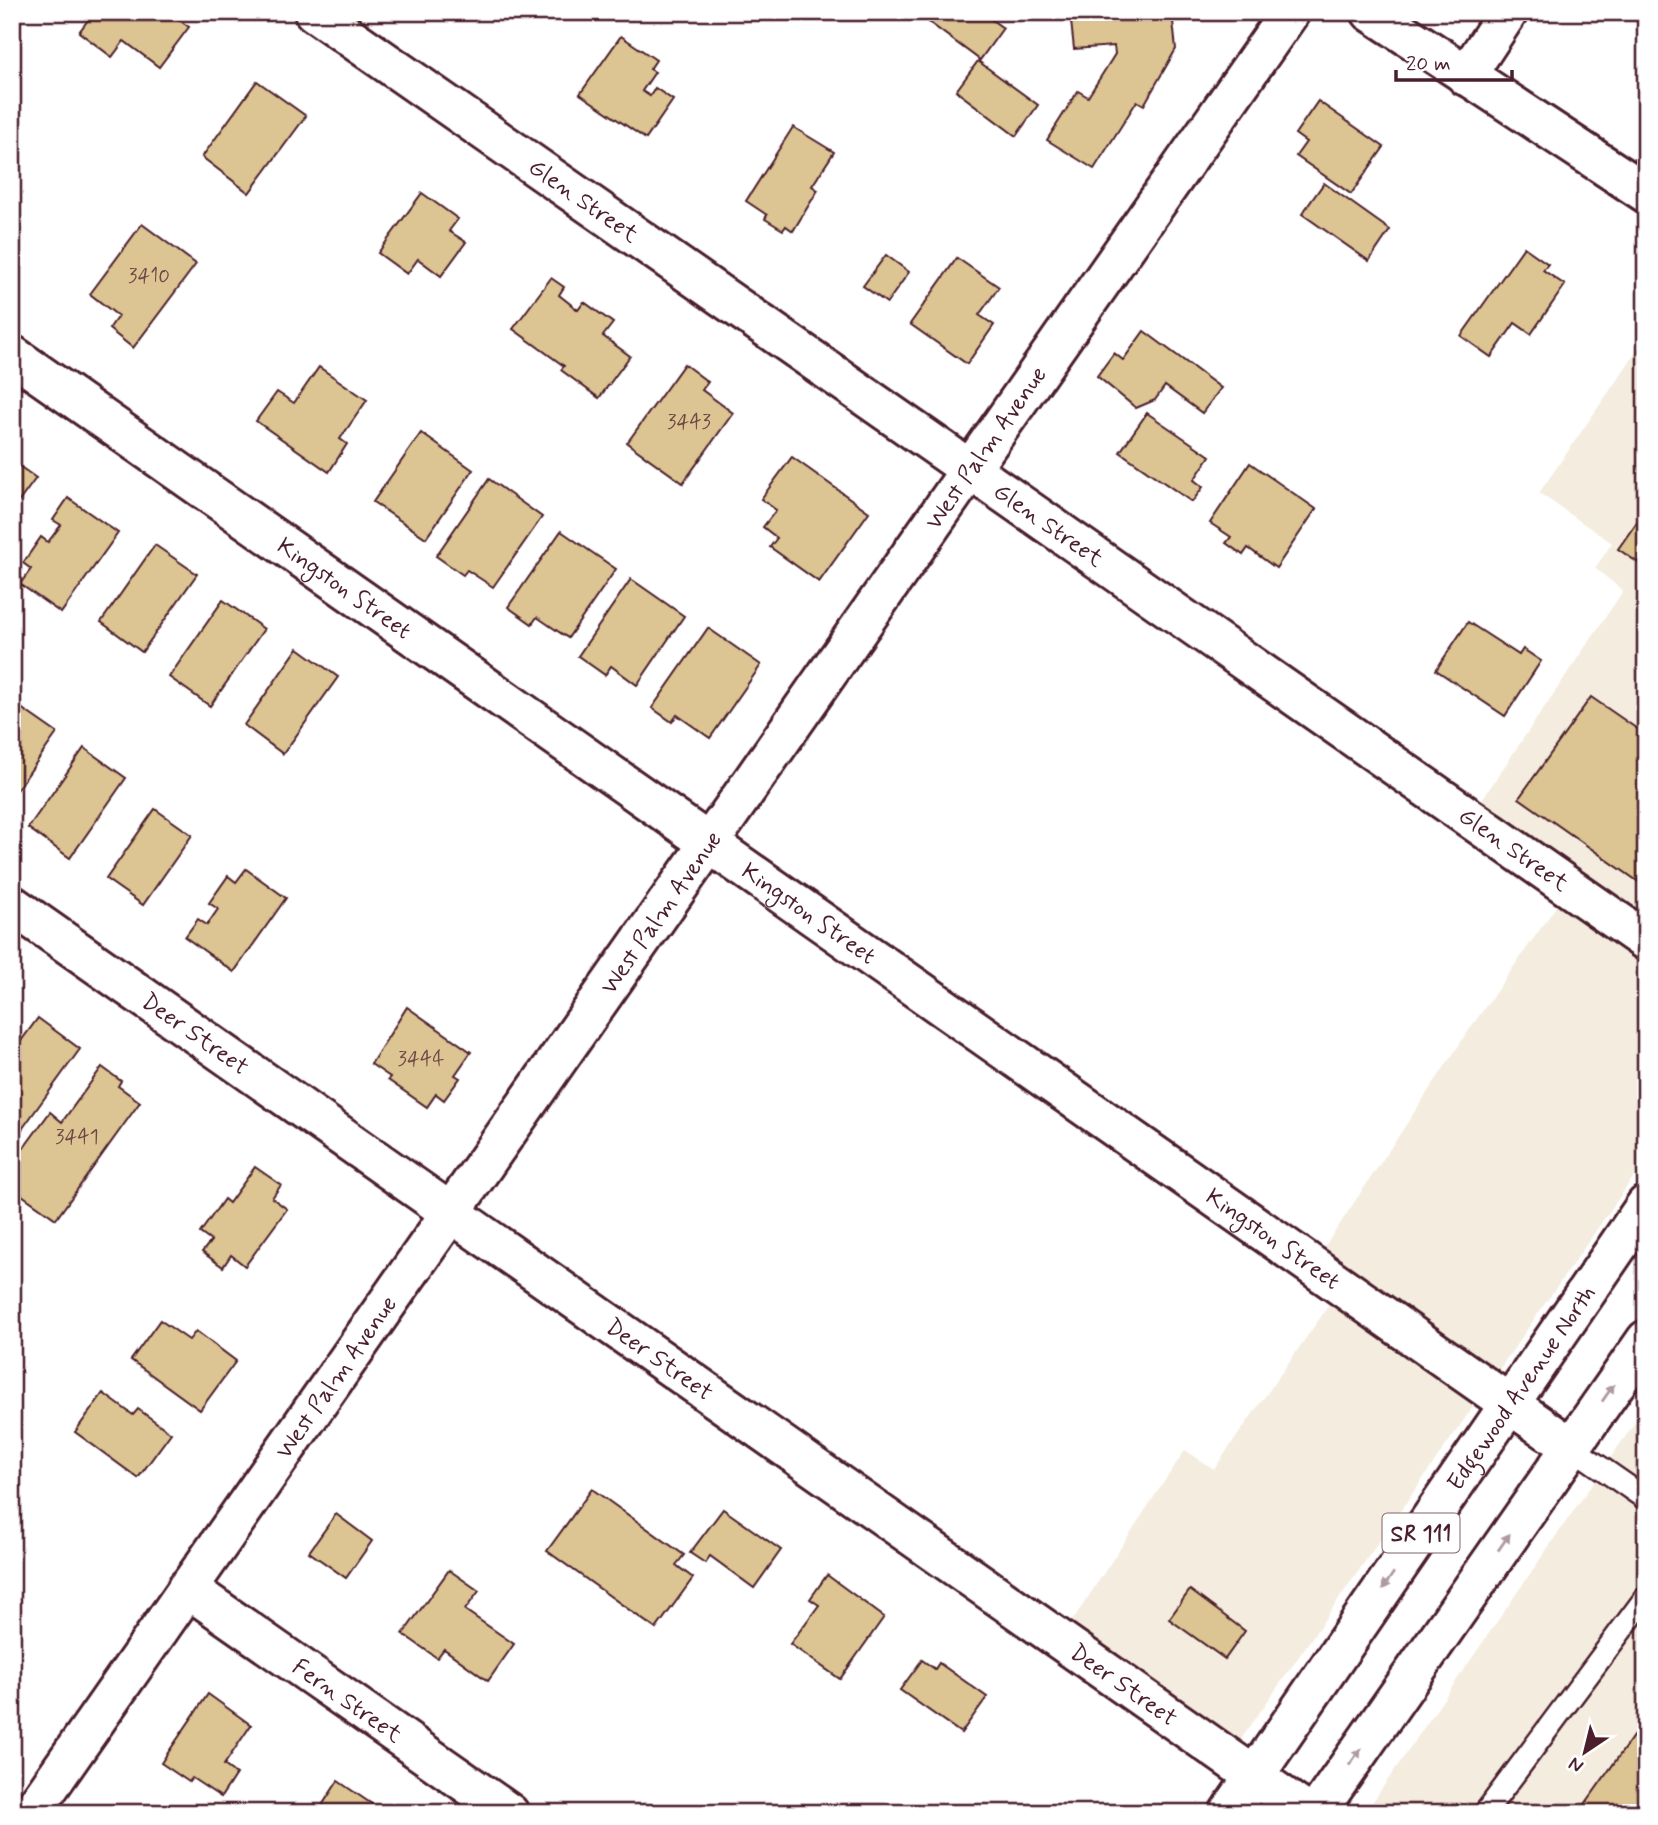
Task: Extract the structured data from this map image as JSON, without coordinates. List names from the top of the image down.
{
  "streets": {
    "street": [
      "Glen Street",
      "West Palm Avenue",
      "Kingston Street",
      "Deer Street",
      "Edgewood Avenue North",
      "SR 111",
      "Fern Street"
    ]
  },
  "crossings": [
    ["Glen Street", "West Palm Avenue"],
    ["West Palm Avenue", "Kingston Street"],
    ["West Palm Avenue", "Deer Street"],
    ["West Palm Avenue", "Fern Street"],
    ["Kingston Street", "Edgewood Avenue North"],
    ["Kingston Street", "SR 111"],
    ["Deer Street", "Edgewood Avenue North"]
  ],
  "house_numbers": [
    "3410",
    "3443",
    "3444",
    "3441"
  ],
  "scale_bar": "20 m",
  "north": "bottom left"
}
